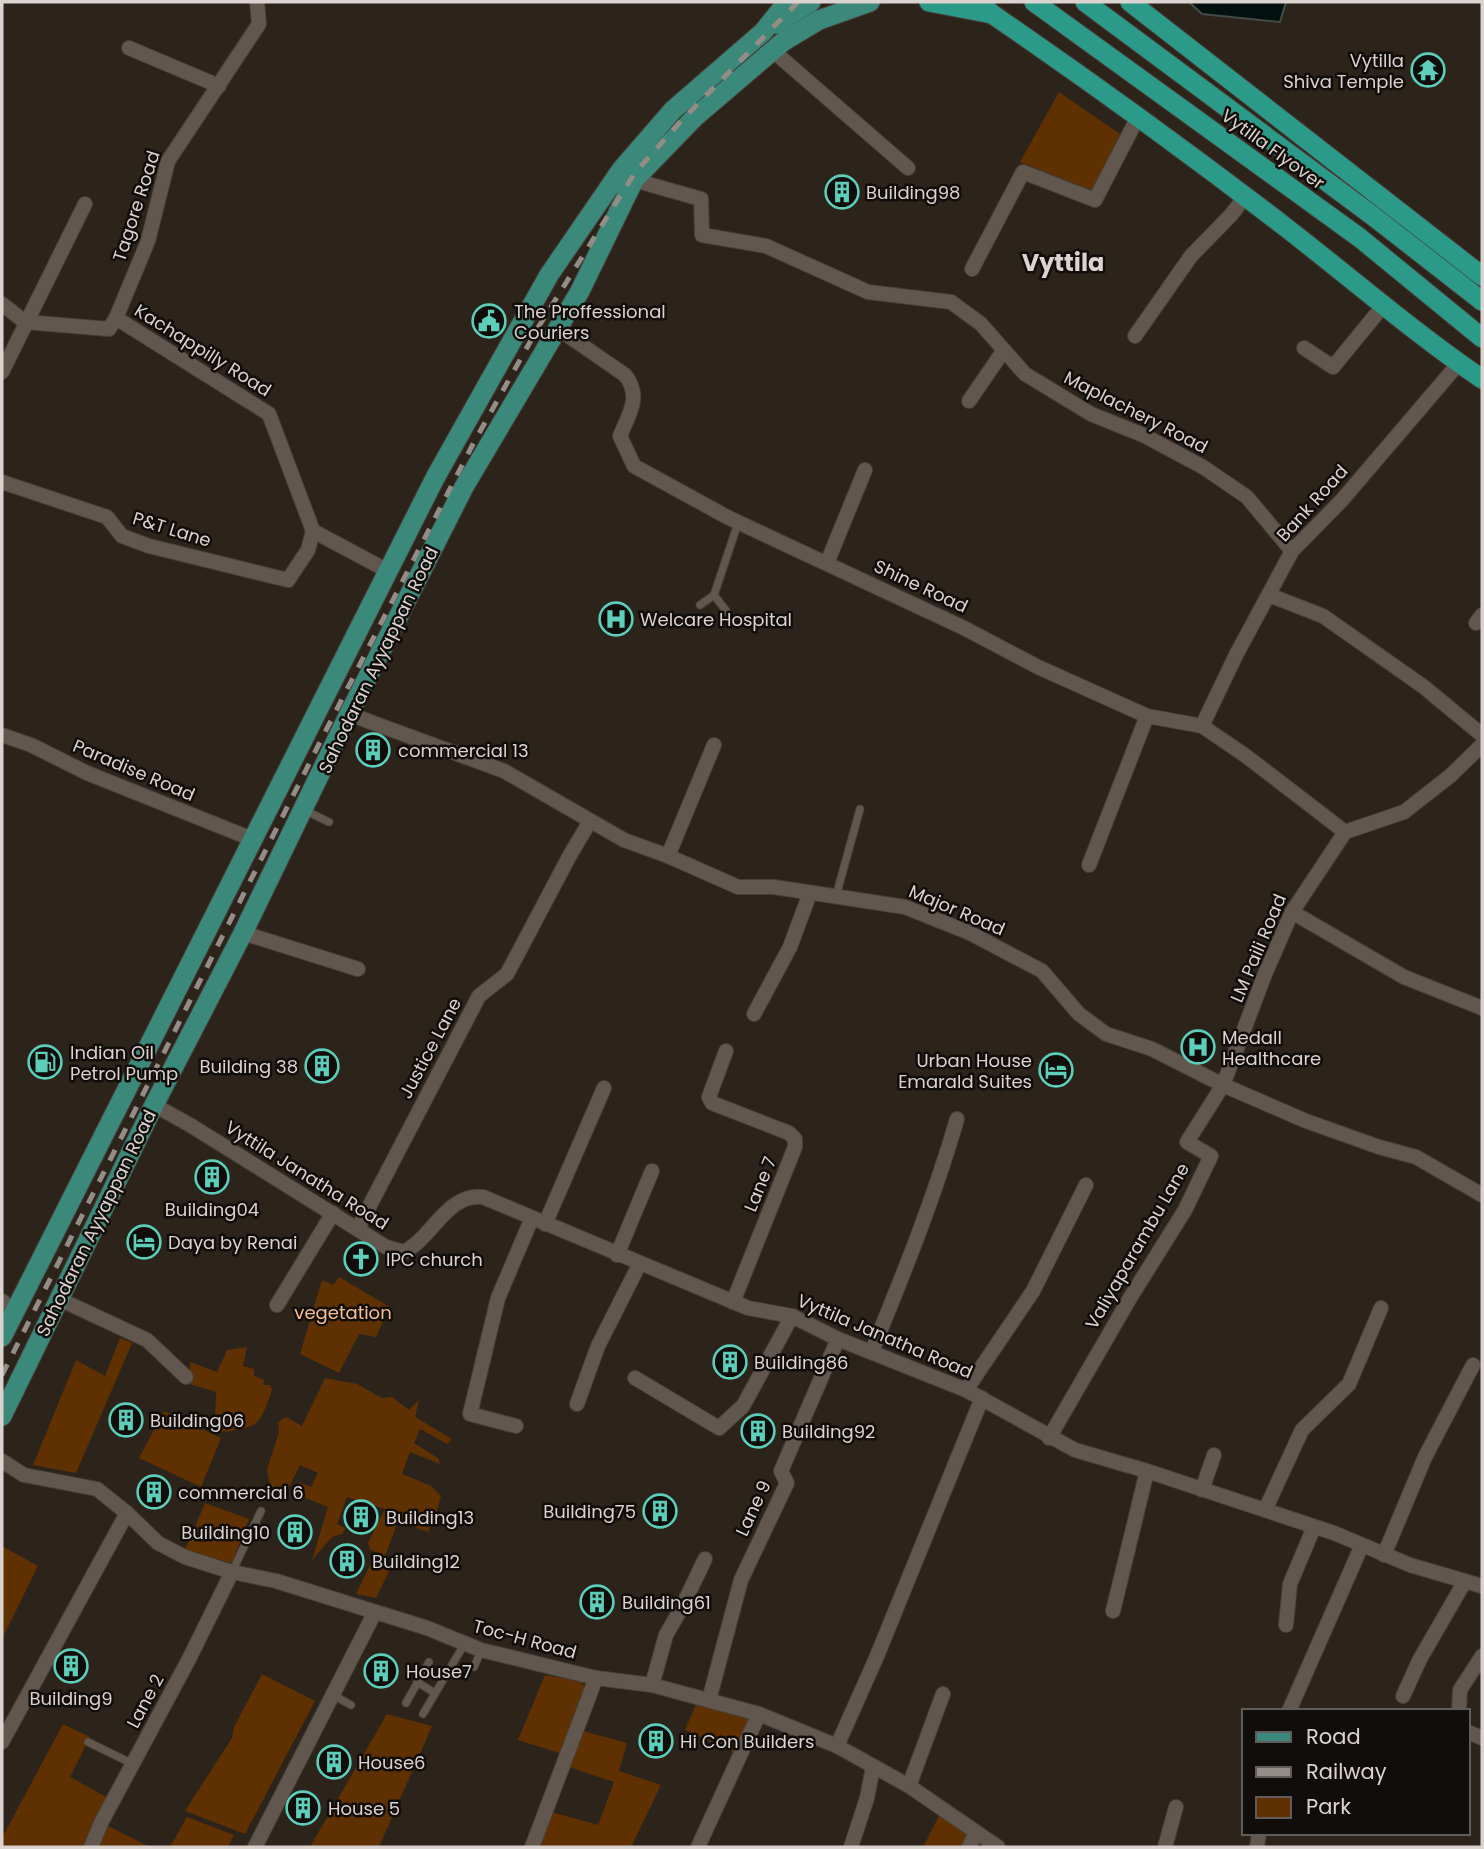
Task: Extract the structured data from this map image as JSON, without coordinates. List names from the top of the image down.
{
  "streets": {
    "highway": ["Vytilla Flyover"],
    "main road": ["Sahodaran Ayyappan Road"],
    "street": [
      "Tagore Road",
      "Kachappilly Road",
      "Maplachery Road",
      "Bank Road",
      "P&T Lane",
      "Shine Road",
      "Paradise Road",
      "Major Road",
      "LM Paili Road",
      "Justice Lane",
      "Vyttila Janatha Road",
      "Lane 7",
      "Valiyaparambu Lane",
      "Lane 9",
      "Toc-H Road",
      "Lane 2"
    ]
  },
  "crossings": [
    ["Tagore Road", "Kachappilly Road"],
    ["Kachappilly Road", "P&T Lane"],
    ["Maplachery Road", "Bank Road"],
    ["Maplachery Road", "Sahodaran Ayyappan Road"],
    ["Bank Road", "Shine Road"],
    ["Shine Road", "Sahodaran Ayyappan Road"],
    ["Shine Road", "LM Paili Road"],
    ["Sahodaran Ayyappan Road", "Paradise Road"],
    ["Sahodaran Ayyappan Road", "Major Road"],
    ["Sahodaran Ayyappan Road", "Vyttila Janatha Road"],
    ["Major Road", "LM Paili Road"],
    ["Major Road", "Justice Lane"],
    ["Major Road", "Valiyaparambu Lane"],
    ["LM Paili Road", "Valiyaparambu Lane"],
    ["Justice Lane", "Vyttila Janatha Road"],
    ["Vyttila Janatha Road", "Lane 7"],
    ["Vyttila Janatha Road", "Valiyaparambu Lane"],
    ["Vyttila Janatha Road", "Lane 9"],
    ["Lane 9", "Toc-H Road"],
    ["Toc-H Road", "Lane 2"]
  ],
  "districts": ["Vyttila"],
  "parks": ["vegetation"],
  "places": {
    "temple": ["Vytilla Shiva Temple"],
    "building": [
      "Building98",
      "commercial 13",
      "Building 38",
      "Building04",
      "Building86",
      "Building06",
      "Building92",
      "commercial 6",
      "Building75",
      "Building13",
      "Building10",
      "Building12",
      "Building61",
      "Building9",
      "House7",
      "Hi Con Builders",
      "House6",
      "House 5"
    ],
    "public building": ["The Proffessional Couriers"],
    "hospital": ["Welcare Hospital", "Medall Healthcare"],
    "fuel station": ["Indian Oil Petrol Pump"],
    "hotel": ["Urban House Emarald Suites", "Daya by Renai"],
    "church": ["IPC church"]
  },
  "legend": ["Road", "Railway", "Park"]
}
